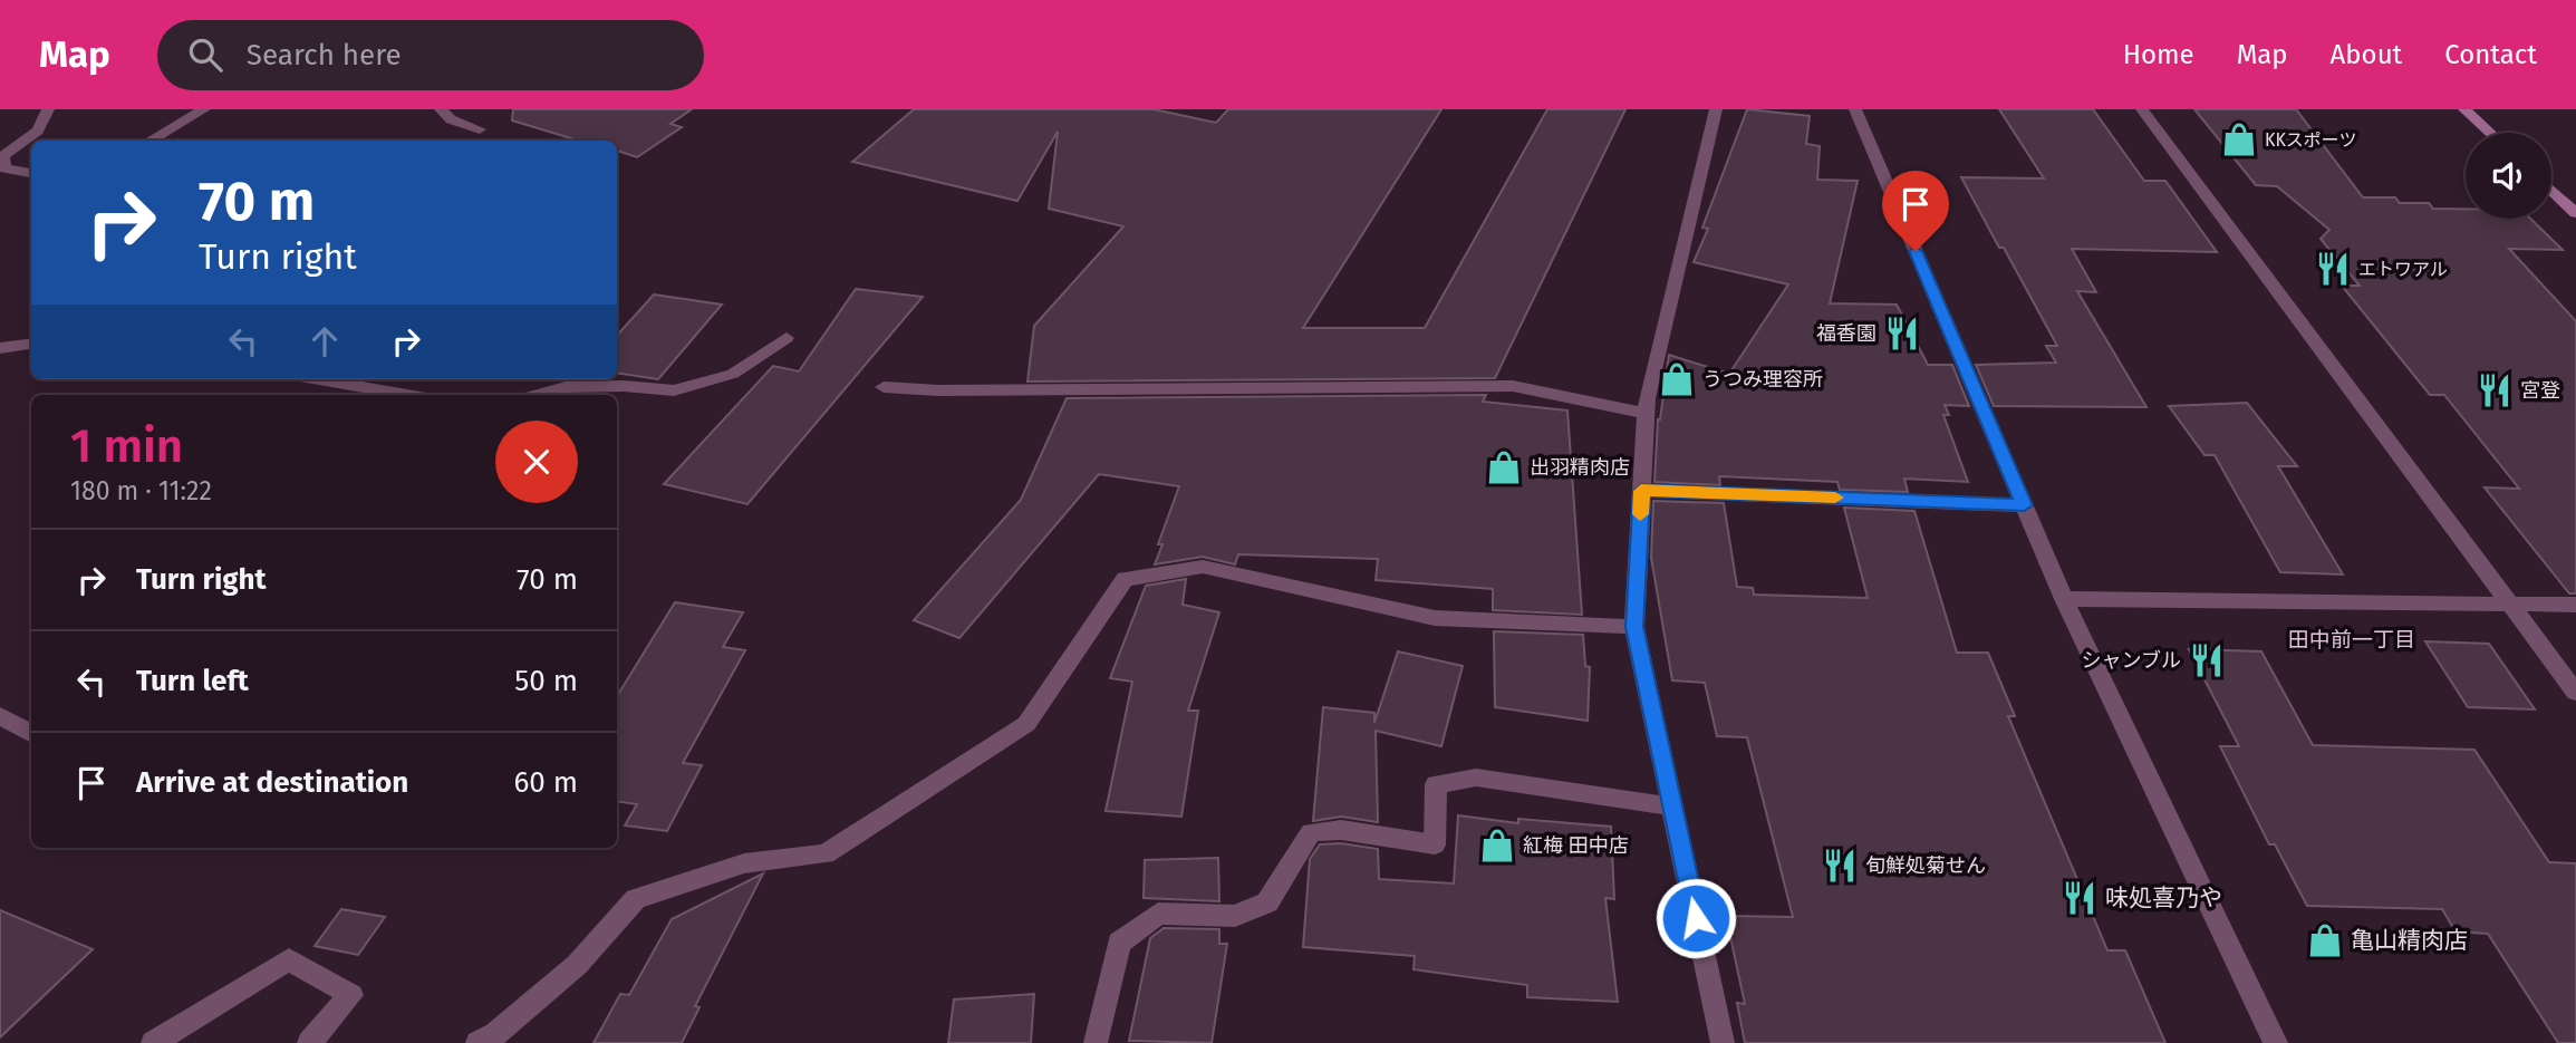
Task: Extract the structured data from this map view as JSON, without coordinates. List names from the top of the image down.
{
  "districts": ["田中前一丁目"],
  "places": {
    "shop": [
      "KKスポーツ",
      "うつみ理容所",
      "出羽精肉店",
      "紅梅 田中店",
      "亀山精肉店"
    ],
    "restaurant": [
      "エトワアル",
      "福香園",
      "宮登",
      "シャンブル",
      "旬鮮処菊せん",
      "味処喜乃や"
    ]
  },
  "page": {
    "header": "Map",
    "search": "Search here",
    "nav": [
      "Home",
      "Map",
      "About",
      "Contact"
    ],
    "turn": ["70 m", "Turn right"],
    "heading": ["1 min", "180 m · 11:22"],
    "list": [
      {
        "name": "Turn right",
        "value": "70 m"
      },
      {
        "name": "Turn left",
        "value": "50 m"
      },
      {
        "name": "Arrive at destination",
        "value": "60 m"
      }
    ]
  }
}
